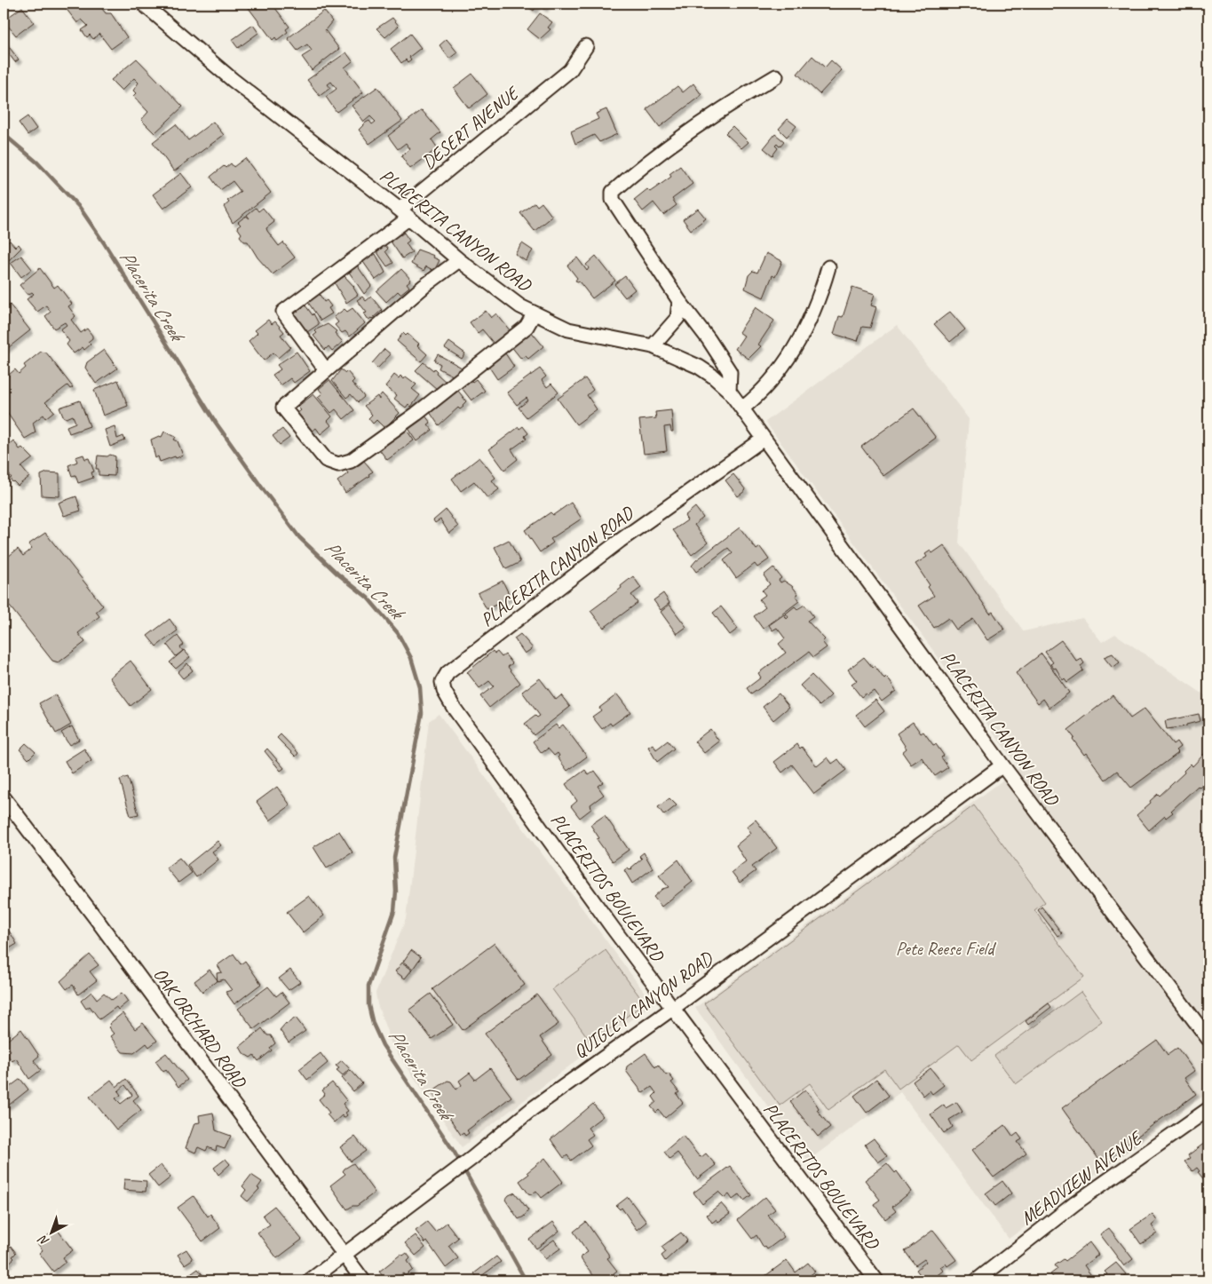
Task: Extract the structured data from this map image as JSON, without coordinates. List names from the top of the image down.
{
  "streets": {
    "street": [
      "DESERT AVENUE",
      "PLACERITA CANYON ROAD",
      "PLACERITOS BOULEVARD",
      "QUIGLEY CANYON ROAD",
      "OAK ORCHARD ROAD",
      "MEADVIEW AVENUE"
    ]
  },
  "crossings": [
    ["DESERT AVENUE", "PLACERITA CANYON ROAD"],
    ["PLACERITA CANYON ROAD", "PLACERITOS BOULEVARD"],
    ["PLACERITA CANYON ROAD", "QUIGLEY CANYON ROAD"],
    ["PLACERITOS BOULEVARD", "QUIGLEY CANYON ROAD"],
    ["QUIGLEY CANYON ROAD", "OAK ORCHARD ROAD"]
  ],
  "water": ["Placerita Creek"],
  "parks": ["Pete Reese Field"],
  "north": "bottom left"
}
